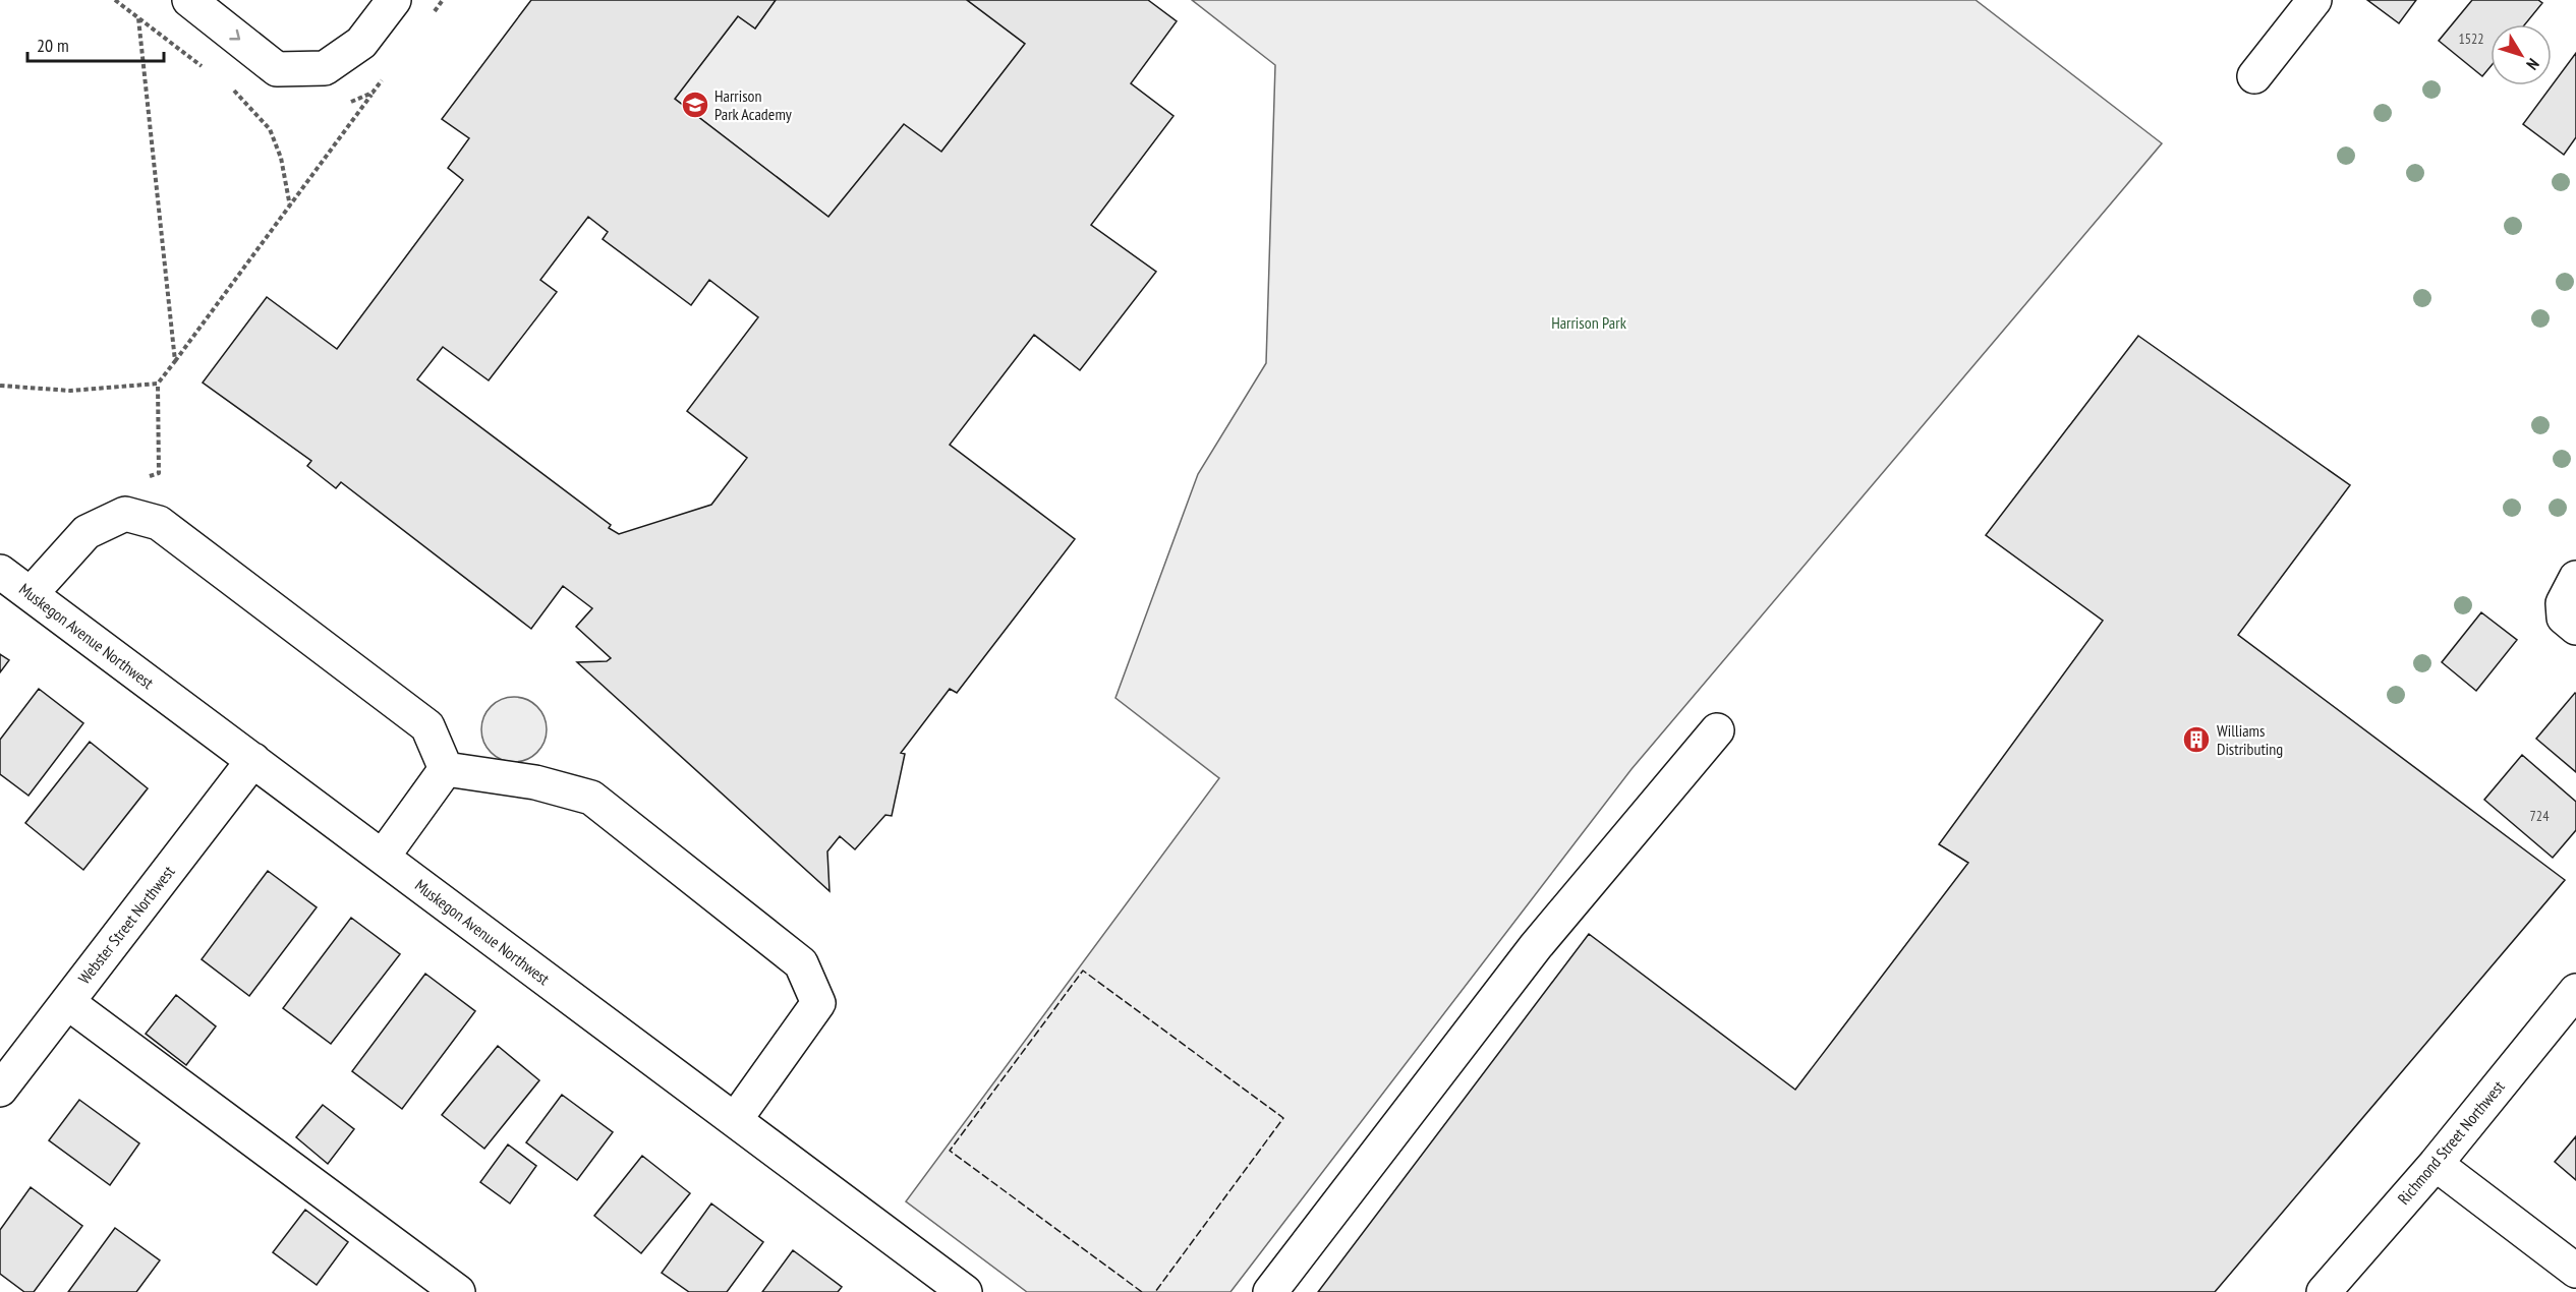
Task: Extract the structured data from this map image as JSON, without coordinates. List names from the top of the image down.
{
  "streets": {
    "street": ["Muskegon Avenue Northwest", "Webster Street Northwest", "Richmond Street Northwest"]
  },
  "crossings": [
    ["Muskegon Avenue Northwest", "Webster Street Northwest"]
  ],
  "parks": ["Harrison Park"],
  "places": {
    "school or university": ["Harrison Park Academy"],
    "building": ["Williams Distributing"]
  },
  "house_numbers": ["1522", "724"],
  "scale_bar": "20 m",
  "north": "bottom right"
}
